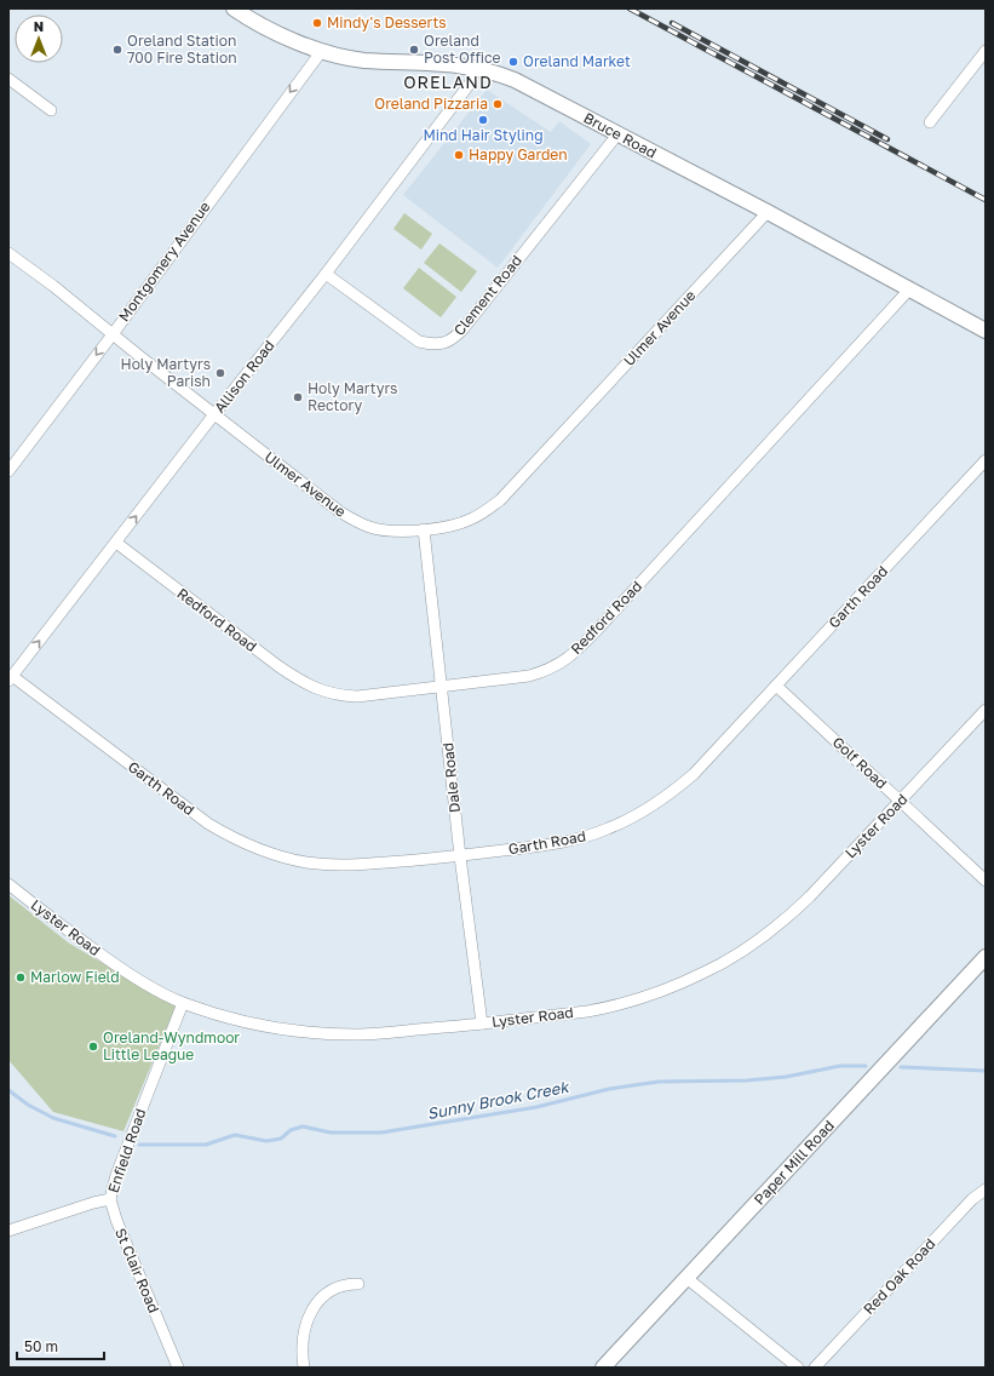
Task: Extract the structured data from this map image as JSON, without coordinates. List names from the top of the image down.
{
  "streets": {
    "street": [
      "Bruce Road",
      "Montgomery Avenue",
      "Clement Road",
      "Ulmer Avenue",
      "Allison Road",
      "Garth Road",
      "Redford Road",
      "Golf Road",
      "Dale Road",
      "Lyster Road",
      "Enfield Road",
      "Paper Mill Road",
      "St Clair Road",
      "Red Oak Road"
    ]
  },
  "crossings": [
    ["Bruce Road", "Montgomery Avenue"],
    ["Bruce Road", "Clement Road"],
    ["Bruce Road", "Ulmer Avenue"],
    ["Bruce Road", "Allison Road"],
    ["Bruce Road", "Redford Road"],
    ["Montgomery Avenue", "Ulmer Avenue"],
    ["Clement Road", "Allison Road"],
    ["Ulmer Avenue", "Allison Road"],
    ["Ulmer Avenue", "Dale Road"],
    ["Allison Road", "Garth Road"],
    ["Allison Road", "Redford Road"],
    ["Garth Road", "Golf Road"],
    ["Garth Road", "Dale Road"],
    ["Redford Road", "Dale Road"],
    ["Golf Road", "Lyster Road"],
    ["Dale Road", "Lyster Road"],
    ["Lyster Road", "Enfield Road"],
    ["Enfield Road", "St Clair Road"]
  ],
  "one_way": ["Montgomery Avenue", "Allison Road"],
  "districts": ["ORELAND"],
  "water": ["Sunny Brook Creek"],
  "places": [
    "Mindy's Desserts",
    "Oreland Station 700 Fire Station",
    "Oreland Post Office",
    "Oreland Market",
    "Oreland Pizzaria",
    "Mind Hair Styling",
    "Happy Garden",
    "Holy Martyrs Parish",
    "Holy Martyrs Rectory",
    "Marlow Field",
    "Oreland-Wyndmoor Little League"
  ],
  "scale_bar": "50 m",
  "north": "top"
}
